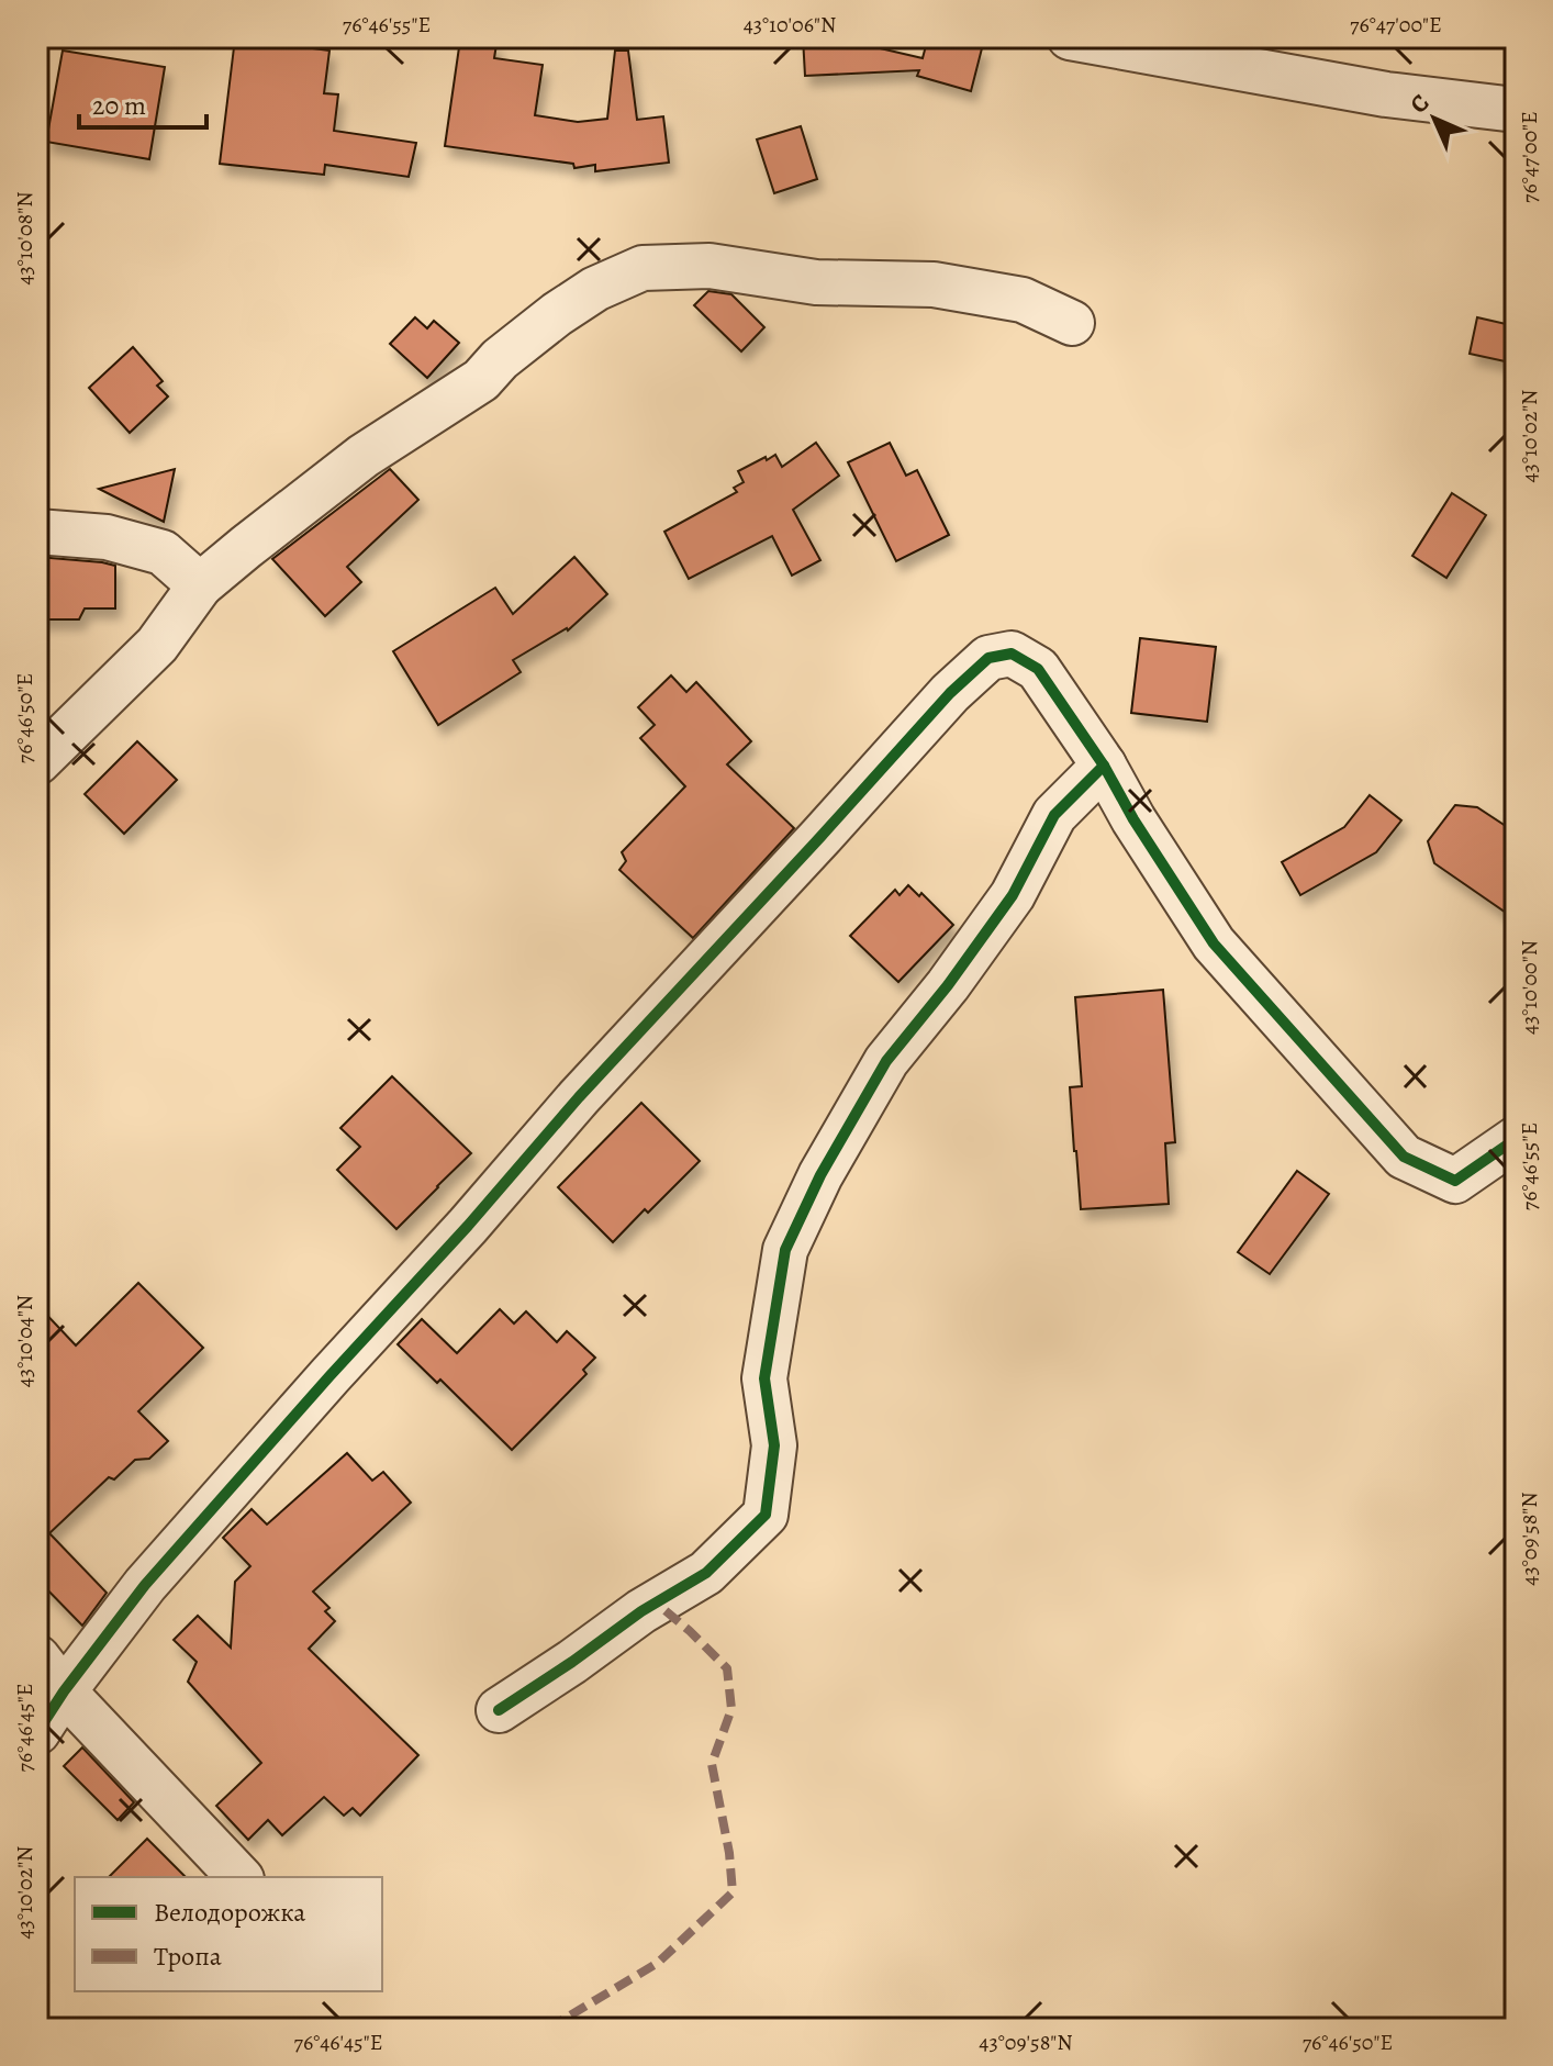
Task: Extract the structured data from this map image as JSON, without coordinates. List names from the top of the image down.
{
  "legend": ["Велодорожка", "Тропа"],
  "scale_bar": "20 m",
  "north": "top left",
  "coordinates": [
    "76°46'55\"E",
    "43°10'06\"N",
    "76°47'00\"E",
    "43°10'08\"N",
    "43°10'02\"N",
    "76°46'50\"E",
    "43°10'00\"N",
    "43°10'04\"N",
    "43°09'58\"N",
    "76°46'45\"E"
  ]
}
